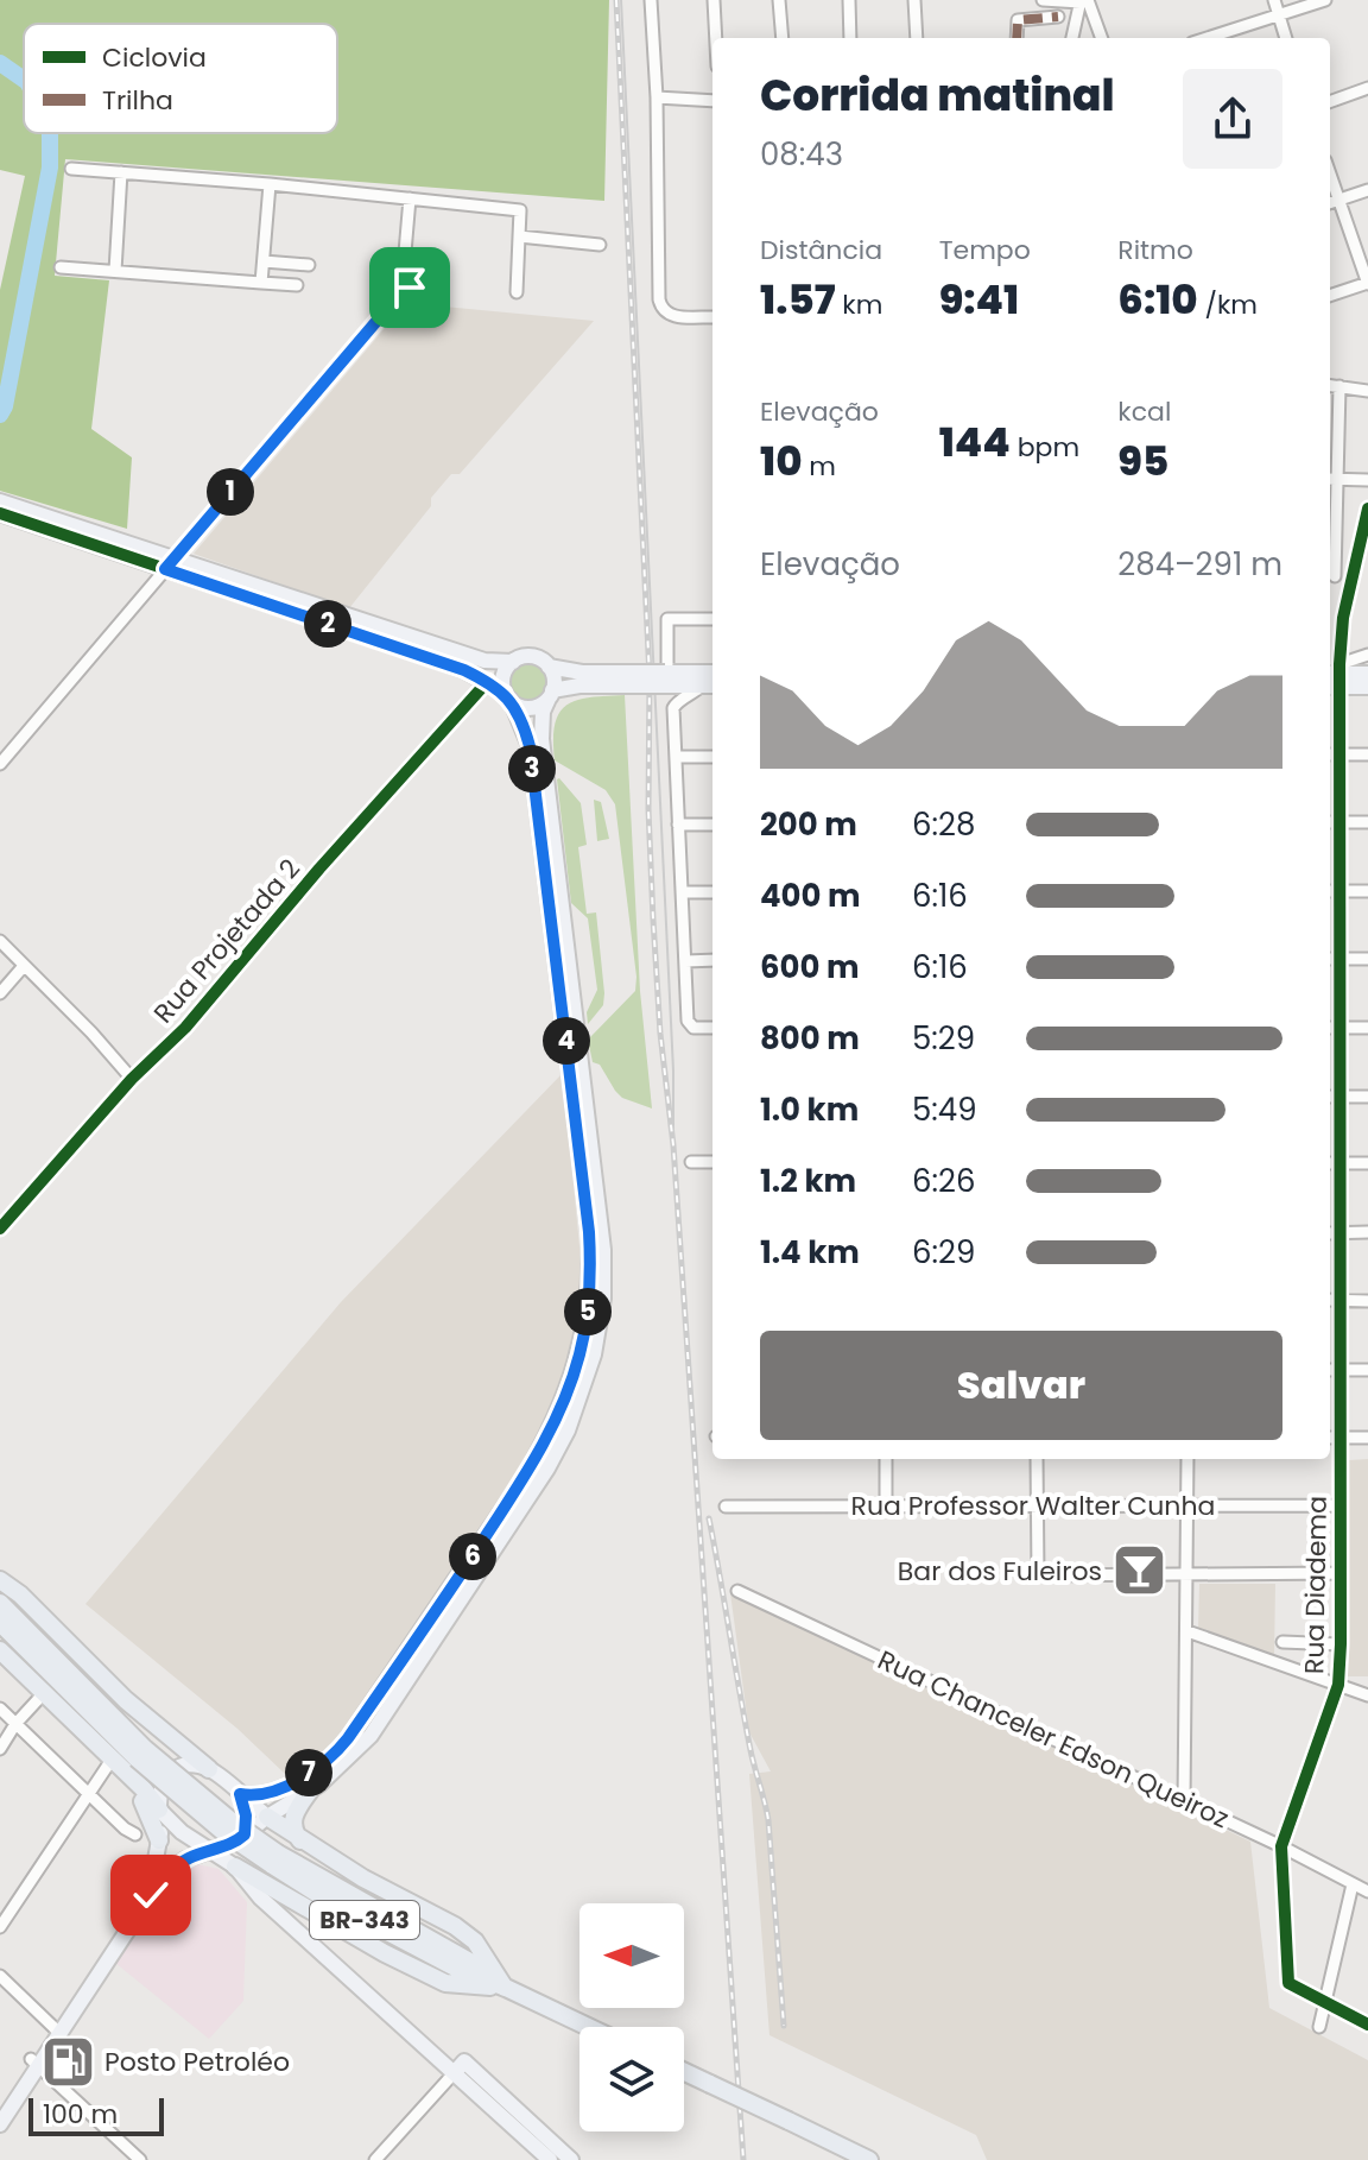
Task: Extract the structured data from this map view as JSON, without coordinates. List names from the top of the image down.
{
  "streets": {
    "highway": ["BR-343"],
    "street": [
      "Rua Projetada 2",
      "Rua Professor Walter Cunha",
      "Rua Diadema",
      "Rua Chanceler Edson Queiroz"
    ]
  },
  "crossings": [
    ["Rua Professor Walter Cunha", "Rua Diadema"],
    ["Rua Diadema", "Rua Chanceler Edson Queiroz"]
  ],
  "places": {
    "bar": ["Bar dos Fuleiros"],
    "fuel station": ["Posto Petroléo"]
  },
  "legend": ["Ciclovia", "Trilha"],
  "scale_bar": "100 m",
  "north": "left",
  "page": {
    "heading": ["Corrida matinal", "08:43"],
    "stats": [
      ["Distância", "1.57 km"],
      ["Tempo", "9:41"],
      ["Ritmo", "6:10 /km"],
      ["Elevação", "10 m"],
      ["144 bpm"],
      ["kcal", "95"]
    ],
    "pins": [
      "1",
      "2",
      "3",
      "4",
      "5",
      "6",
      "7"
    ],
    "chart": ["Elevação", "284–291 m"],
    "list": [
      {
        "name": "200 m",
        "note": "6:28"
      },
      {
        "name": "400 m",
        "note": "6:16"
      },
      {
        "name": "600 m",
        "note": "6:16"
      },
      {
        "name": "800 m",
        "note": "5:29"
      },
      {
        "name": "1.0 km",
        "note": "5:49"
      },
      {
        "name": "1.2 km",
        "note": "6:26"
      },
      {
        "name": "1.4 km",
        "note": "6:29"
      }
    ],
    "buttons": "Salvar",
    "scale": "100 m"
  }
}
